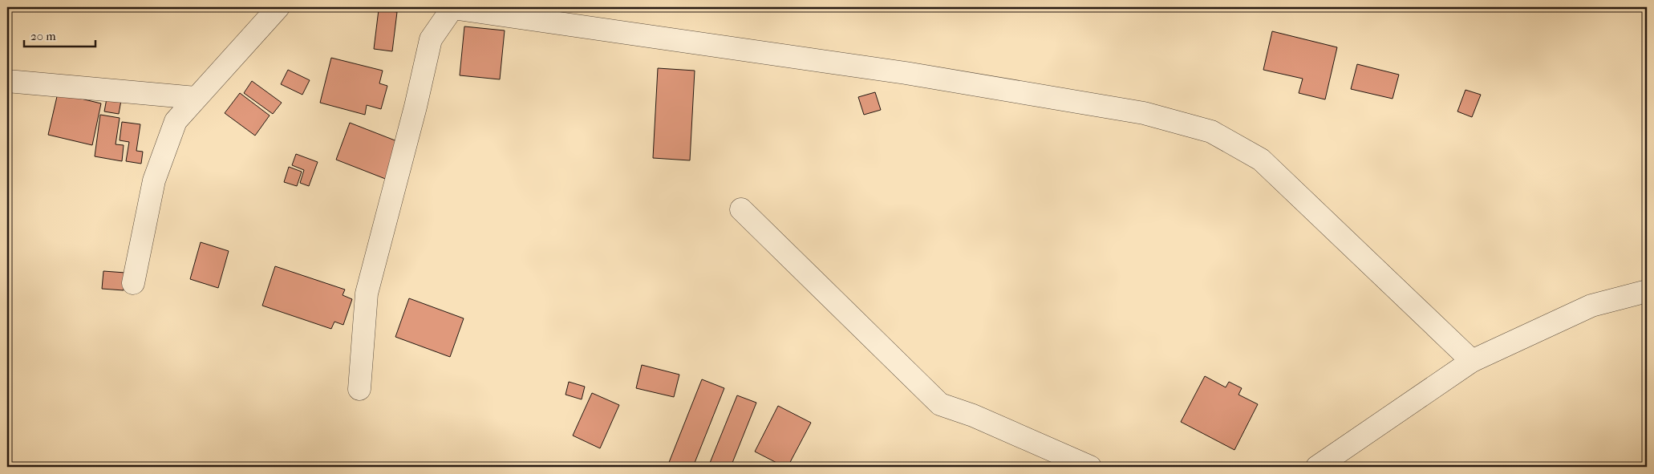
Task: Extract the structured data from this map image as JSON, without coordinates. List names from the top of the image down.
{
  "scale_bar": "20 m"
}
